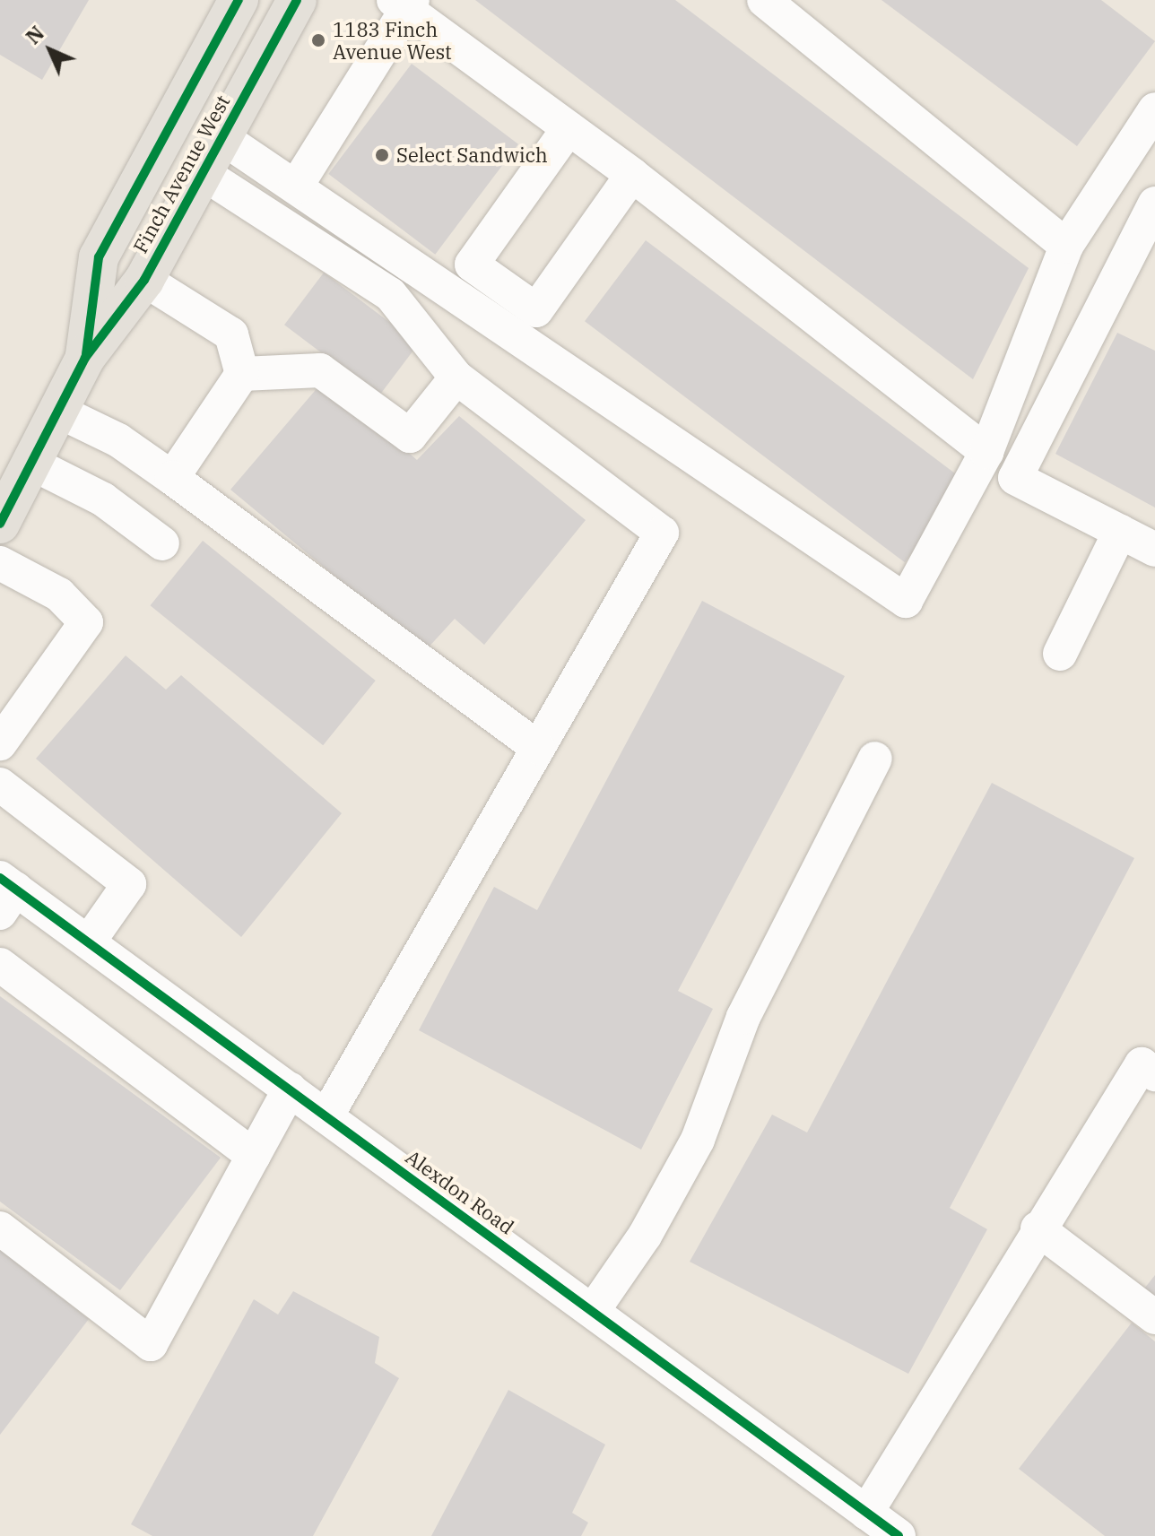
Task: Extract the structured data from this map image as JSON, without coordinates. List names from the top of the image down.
{
  "streets": {
    "main road": ["Finch Avenue West"],
    "street": ["Alexdon Road"]
  },
  "places": ["1183 Finch Avenue West", "Select Sandwich"],
  "north": "top left"
}
